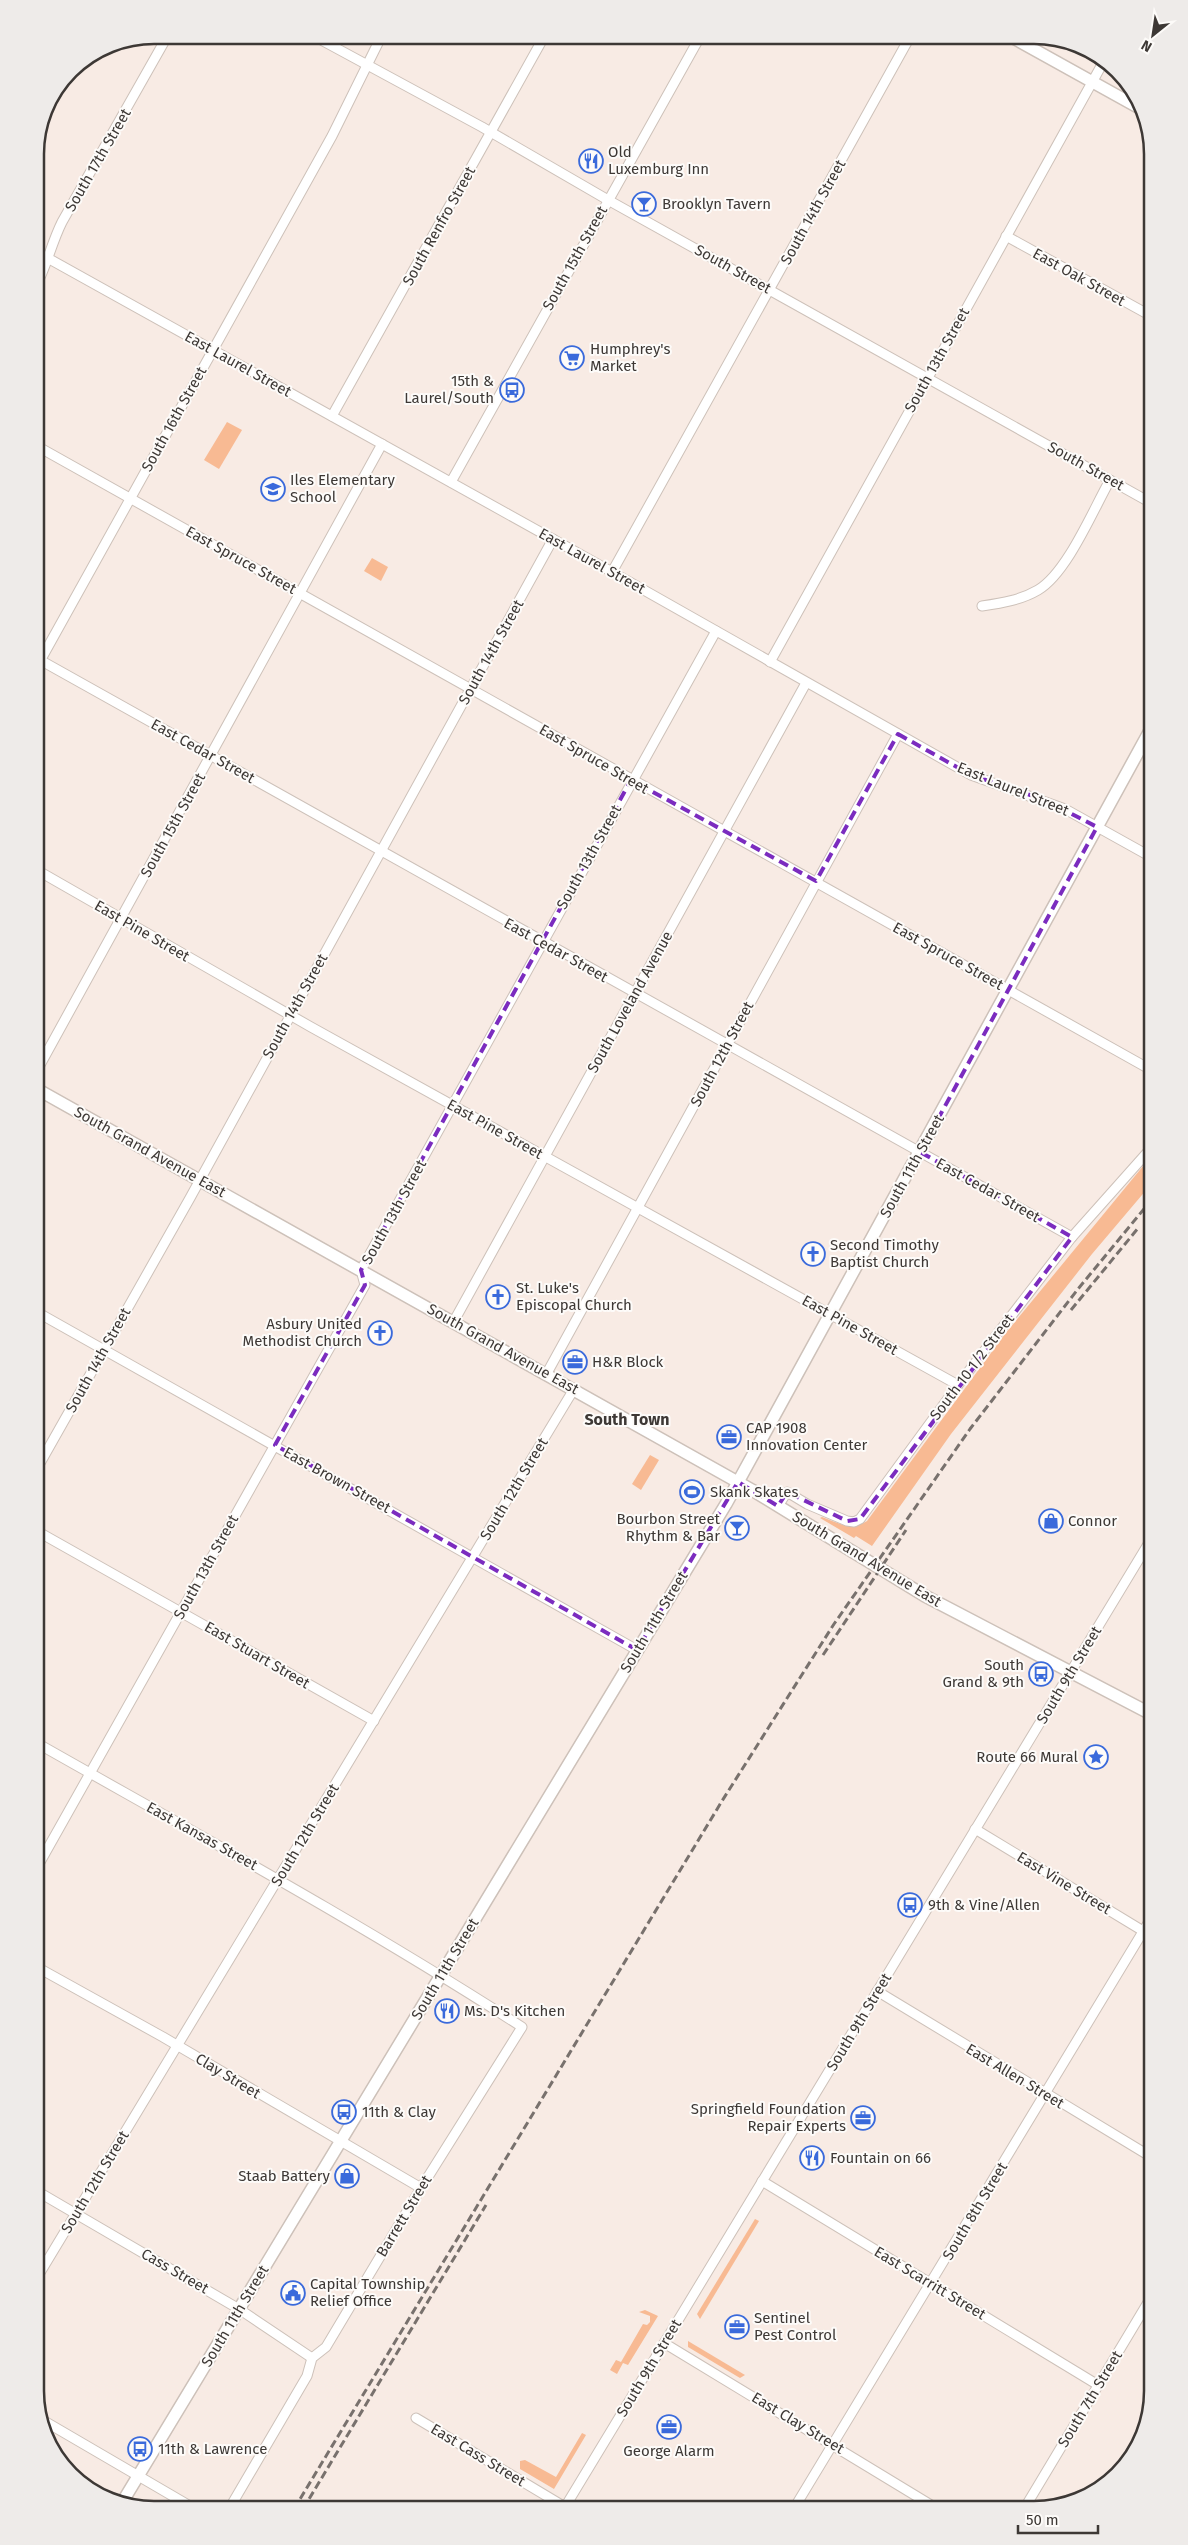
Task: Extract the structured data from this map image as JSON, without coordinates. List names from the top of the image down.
{
  "streets": {
    "street": [
      "South 17th Street",
      "South 14th Street",
      "South Renfro Street",
      "South 15th Street",
      "South Street",
      "East Oak Street",
      "South 13th Street",
      "East Laurel Street",
      "South 16th Street",
      "East Spruce Street",
      "East Cedar Street",
      "East Pine Street",
      "South Loveland Avenue",
      "South 12th Street",
      "South Grand Avenue East",
      "South 11th Street",
      "South 10 1/2 Street",
      "East Brown Street",
      "East Stuart Street",
      "South 9th Street",
      "East Kansas Street",
      "East Vine Street",
      "Clay Street",
      "East Allen Street",
      "South 8th Street",
      "Barrett Street",
      "Cass Street",
      "East Scarritt Street",
      "South 7th Street",
      "East Clay Street",
      "East Cass Street"
    ]
  },
  "crossings": [
    ["South 17th Street", "East Laurel Street"],
    ["South 14th Street", "South Street"],
    ["South 14th Street", "East Laurel Street"],
    ["South 14th Street", "East Spruce Street"],
    ["South 14th Street", "East Cedar Street"],
    ["South 14th Street", "East Pine Street"],
    ["South 14th Street", "South Grand Avenue East"],
    ["South 14th Street", "East Brown Street"],
    ["South Renfro Street", "South Street"],
    ["South Renfro Street", "East Laurel Street"],
    ["South 15th Street", "South Street"],
    ["South 15th Street", "East Laurel Street"],
    ["South 15th Street", "East Spruce Street"],
    ["South 15th Street", "East Cedar Street"],
    ["South 15th Street", "East Pine Street"],
    ["South Street", "South 13th Street"],
    ["South Street", "South 16th Street"],
    ["East Oak Street", "South 13th Street"],
    ["South 13th Street", "East Laurel Street"],
    ["South 13th Street", "East Spruce Street"],
    ["South 13th Street", "East Cedar Street"],
    ["South 13th Street", "East Pine Street"],
    ["South 13th Street", "South Grand Avenue East"],
    ["South 13th Street", "East Brown Street"],
    ["South 13th Street", "East Stuart Street"],
    ["South 13th Street", "East Kansas Street"],
    ["East Laurel Street", "South 16th Street"],
    ["East Laurel Street", "South Loveland Avenue"],
    ["East Laurel Street", "South 12th Street"],
    ["East Laurel Street", "South 11th Street"],
    ["South 16th Street", "East Spruce Street"],
    ["East Spruce Street", "South Loveland Avenue"],
    ["East Spruce Street", "South 12th Street"],
    ["East Spruce Street", "South 11th Street"],
    ["East Cedar Street", "South Loveland Avenue"],
    ["East Cedar Street", "South 12th Street"],
    ["East Cedar Street", "South 11th Street"],
    ["East Cedar Street", "South 10 1/2 Street"],
    ["East Pine Street", "South Loveland Avenue"],
    ["East Pine Street", "South 12th Street"],
    ["East Pine Street", "South 11th Street"],
    ["East Pine Street", "South 10 1/2 Street"],
    ["South Loveland Avenue", "South Grand Avenue East"],
    ["South 12th Street", "South Grand Avenue East"],
    ["South 12th Street", "East Brown Street"],
    ["South 12th Street", "East Stuart Street"],
    ["South 12th Street", "East Kansas Street"],
    ["South 12th Street", "Clay Street"],
    ["South 12th Street", "Cass Street"],
    ["South Grand Avenue East", "South 11th Street"],
    ["South Grand Avenue East", "South 10 1/2 Street"],
    ["South Grand Avenue East", "South 9th Street"],
    ["South 11th Street", "East Brown Street"],
    ["South 11th Street", "East Kansas Street"],
    ["South 11th Street", "Clay Street"],
    ["South 11th Street", "Cass Street"],
    ["South 9th Street", "East Vine Street"],
    ["South 9th Street", "East Allen Street"],
    ["South 9th Street", "East Scarritt Street"],
    ["South 9th Street", "East Clay Street"],
    ["East Kansas Street", "Barrett Street"],
    ["East Vine Street", "South 8th Street"],
    ["Clay Street", "Barrett Street"],
    ["East Allen Street", "South 8th Street"],
    ["South 8th Street", "East Scarritt Street"],
    ["South 8th Street", "East Clay Street"],
    ["Barrett Street", "Cass Street"],
    ["East Scarritt Street", "South 7th Street"]
  ],
  "districts": ["South Town"],
  "places": {
    "restaurant": ["Old Luxemburg Inn", "Ms. D's Kitchen", "Fountain on 66"],
    "bar": ["Brooklyn Tavern", "Bourbon Street Rhythm & Bar"],
    "supermarket": ["Humphrey's Market"],
    "bus stop": [
      "15th & Laurel/South",
      "South Grand & 9th",
      "9th & Vine/Allen",
      "11th & Clay",
      "11th & Lawrence"
    ],
    "school or university": ["Iles Elementary School"],
    "church": ["Second Timothy Baptist Church", "St. Luke's Episcopal Church", "Asbury United Methodist Church"],
    "office": [
      "H&R Block",
      "CAP 1908 Innovation Center",
      "Springfield Foundation Repair Experts",
      "Sentinel Pest Control",
      "George Alarm"
    ],
    "sports": ["Skank Skates"],
    "shop": ["Connor", "Staab Battery"],
    "place": ["Route 66 Mural"],
    "public building": ["Capital Township Relief Office"]
  },
  "scale_bar": "50 m",
  "north": "bottom left"
}
